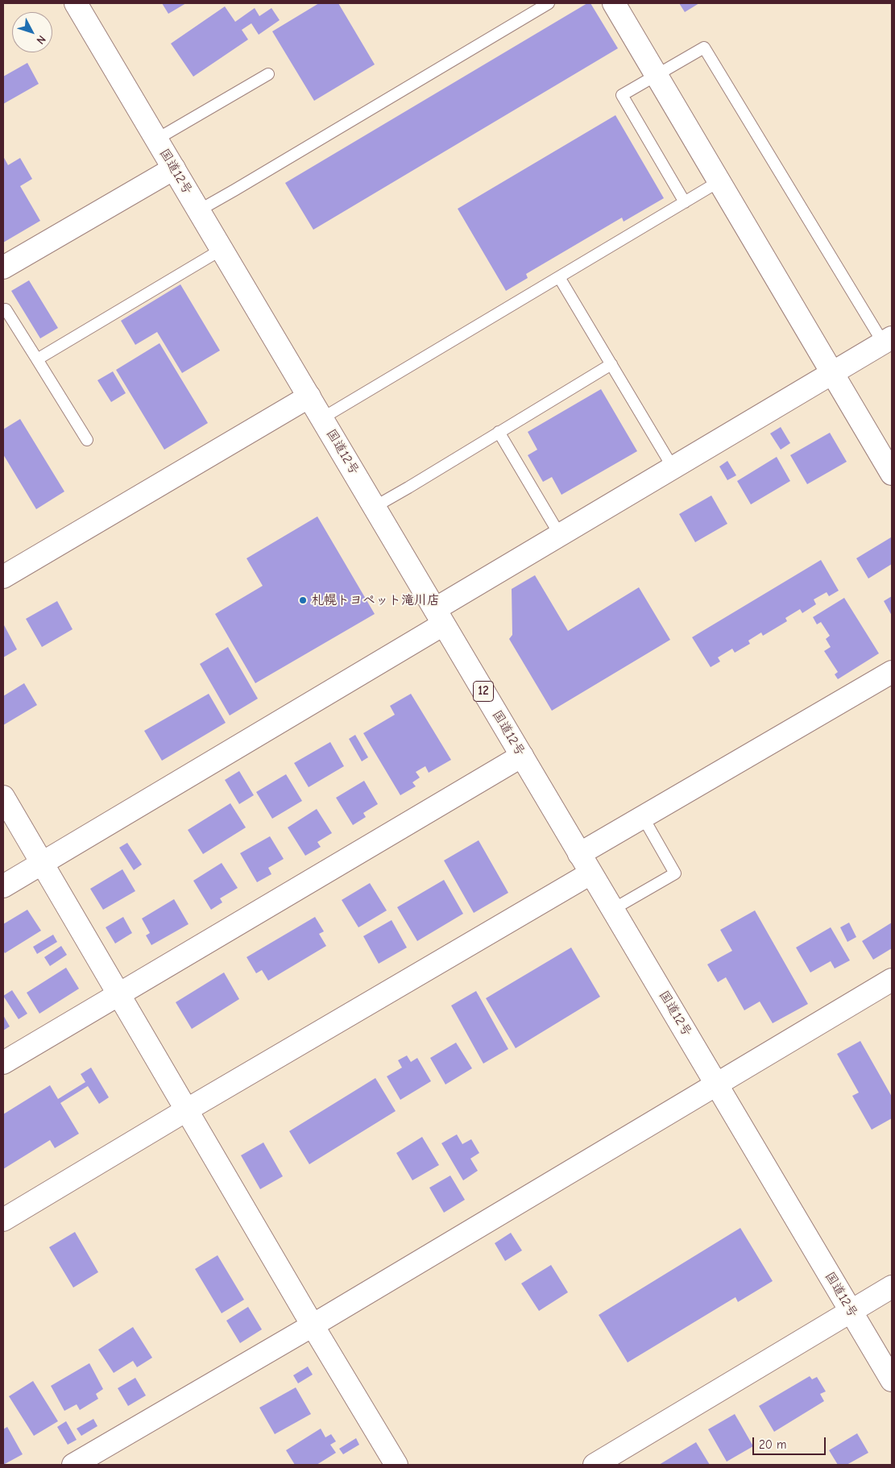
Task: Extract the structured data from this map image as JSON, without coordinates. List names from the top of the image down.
{
  "streets": {
    "main road": ["国道12号", "12"]
  },
  "places": ["札幌トヨペット滝川店"],
  "scale_bar": "20 m",
  "north": "bottom right"
}
